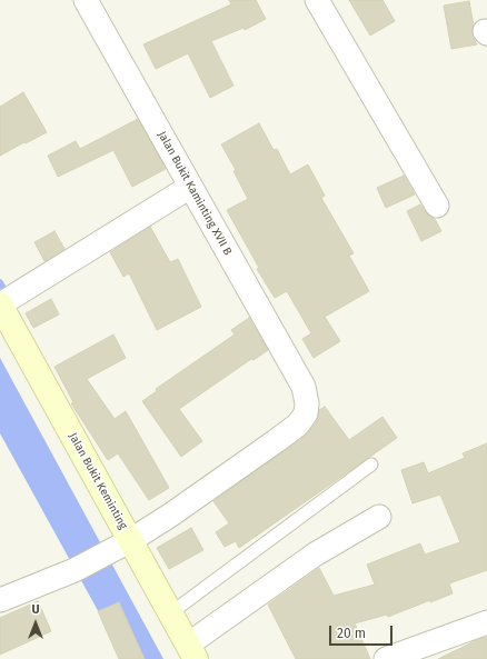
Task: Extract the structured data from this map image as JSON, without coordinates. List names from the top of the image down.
{
  "streets": {
    "main road": ["Jalan Bukit Keminting"],
    "street": ["Jalan Bukit Kaminting XVII B"]
  },
  "crossings": [
    ["Jalan Bukit Kaminting XVII B", "Jalan Bukit Keminting"]
  ],
  "scale_bar": "20 m",
  "north": "top"
}
